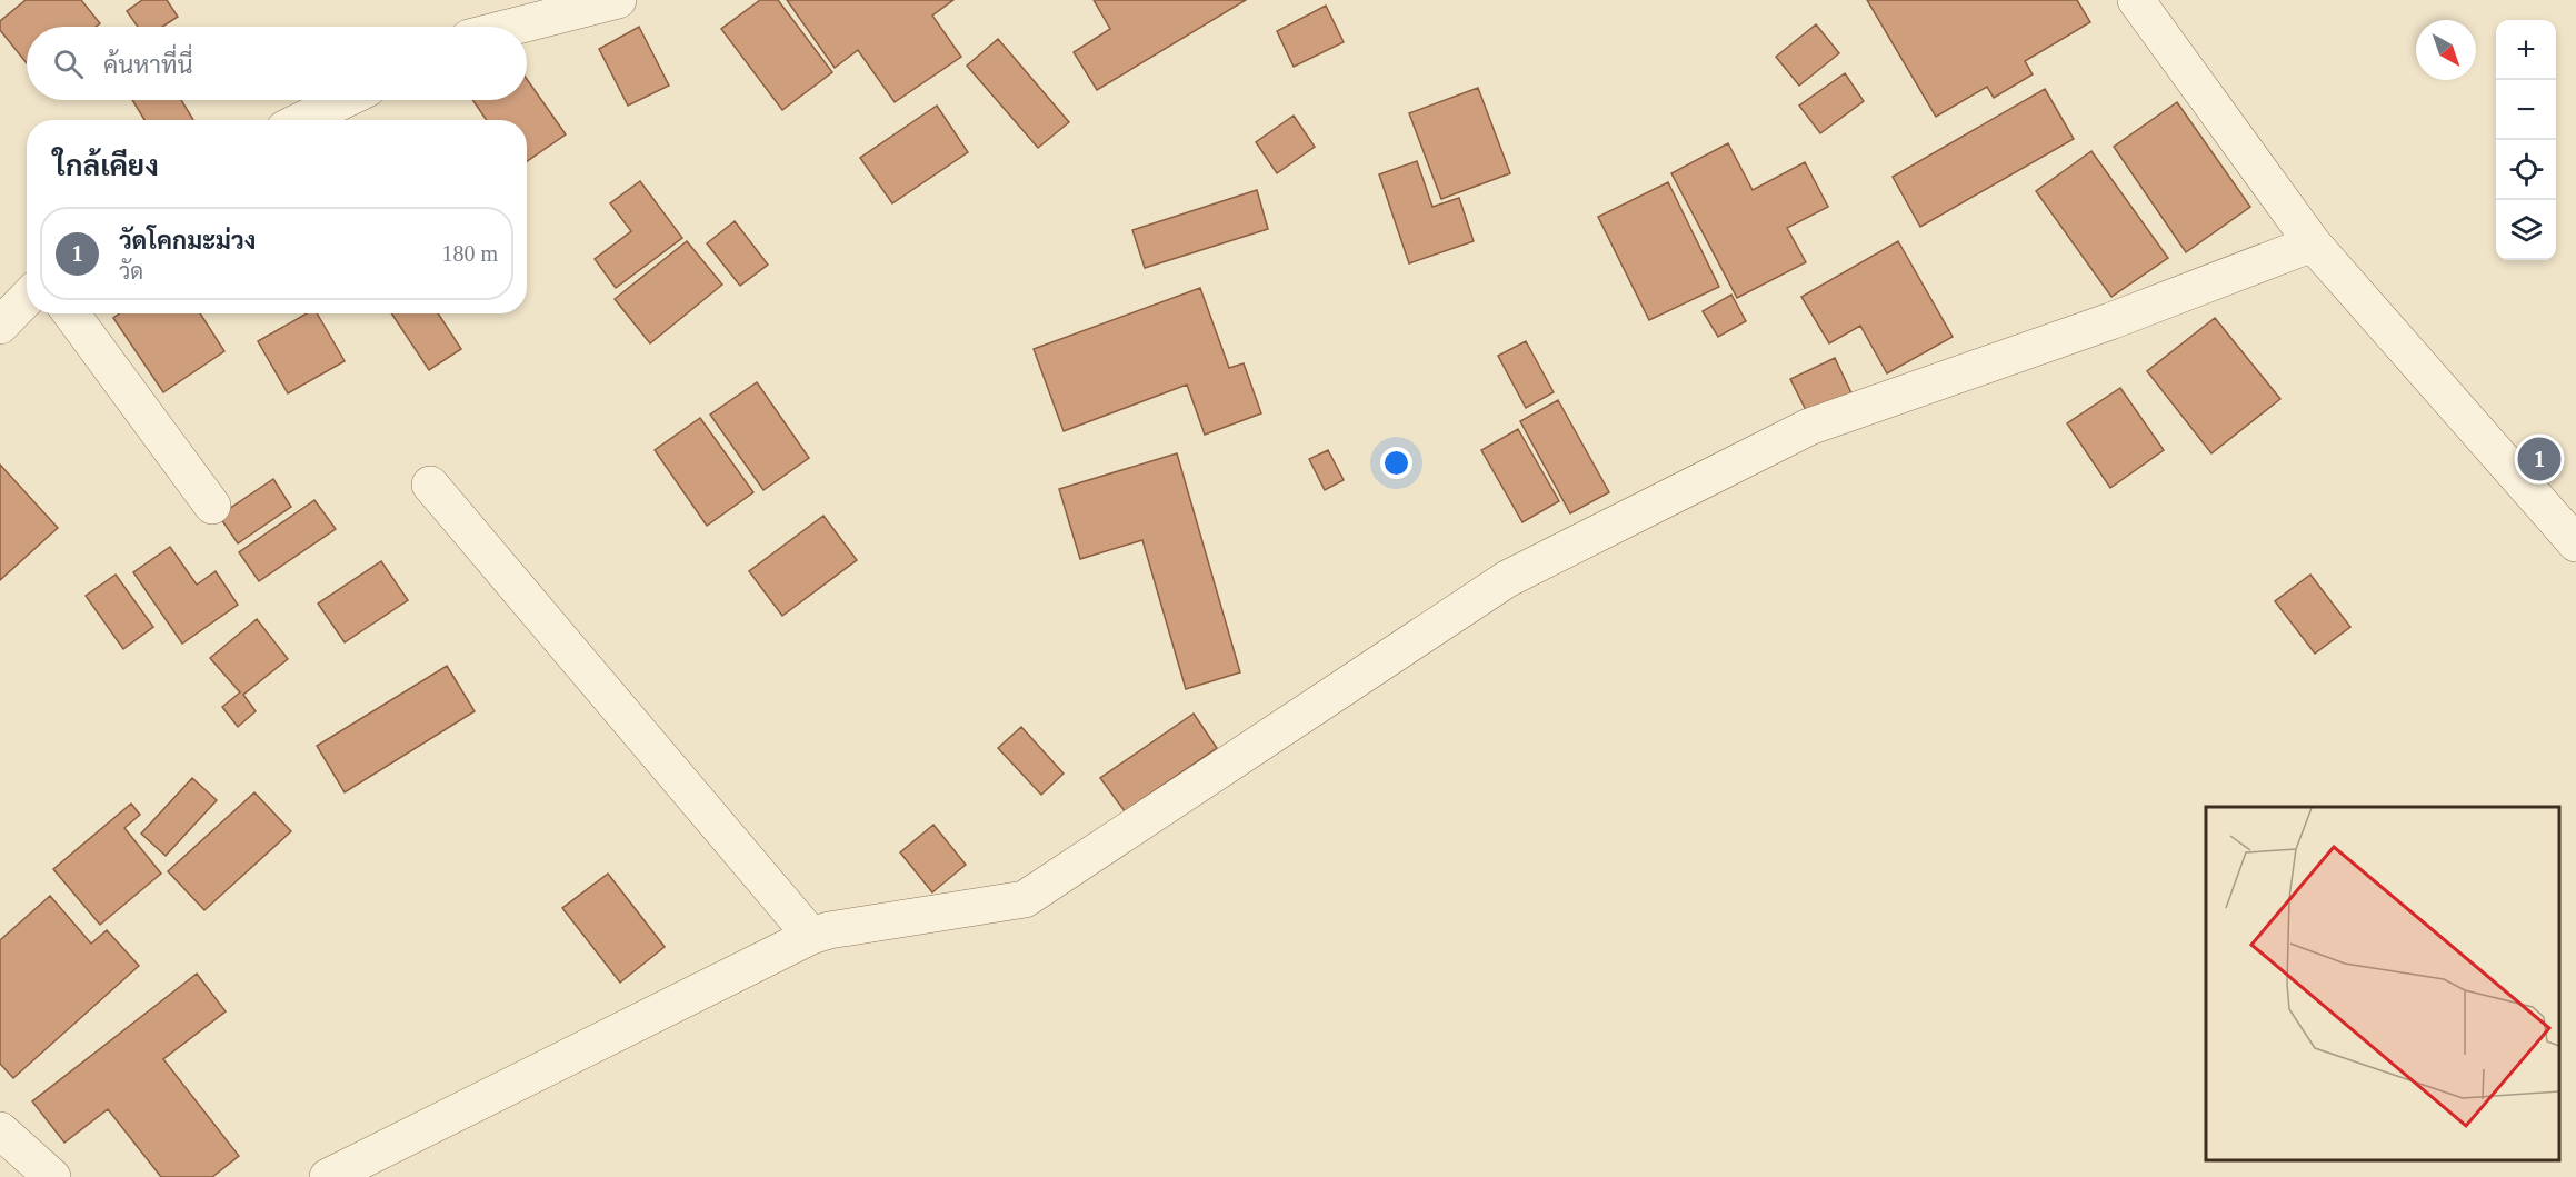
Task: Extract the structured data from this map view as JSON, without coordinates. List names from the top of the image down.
{
  "north": "bottom right",
  "page": {
    "map_buttons": ["+", "−"],
    "search": "ค้นหาที่นี่",
    "heading": "ใกล้เคียง",
    "list": [
      {
        "mark": "1",
        "name": "วัดโคกมะม่วง",
        "note": "วัด",
        "value": "180 m"
      }
    ],
    "pins": "1"
  }
}
